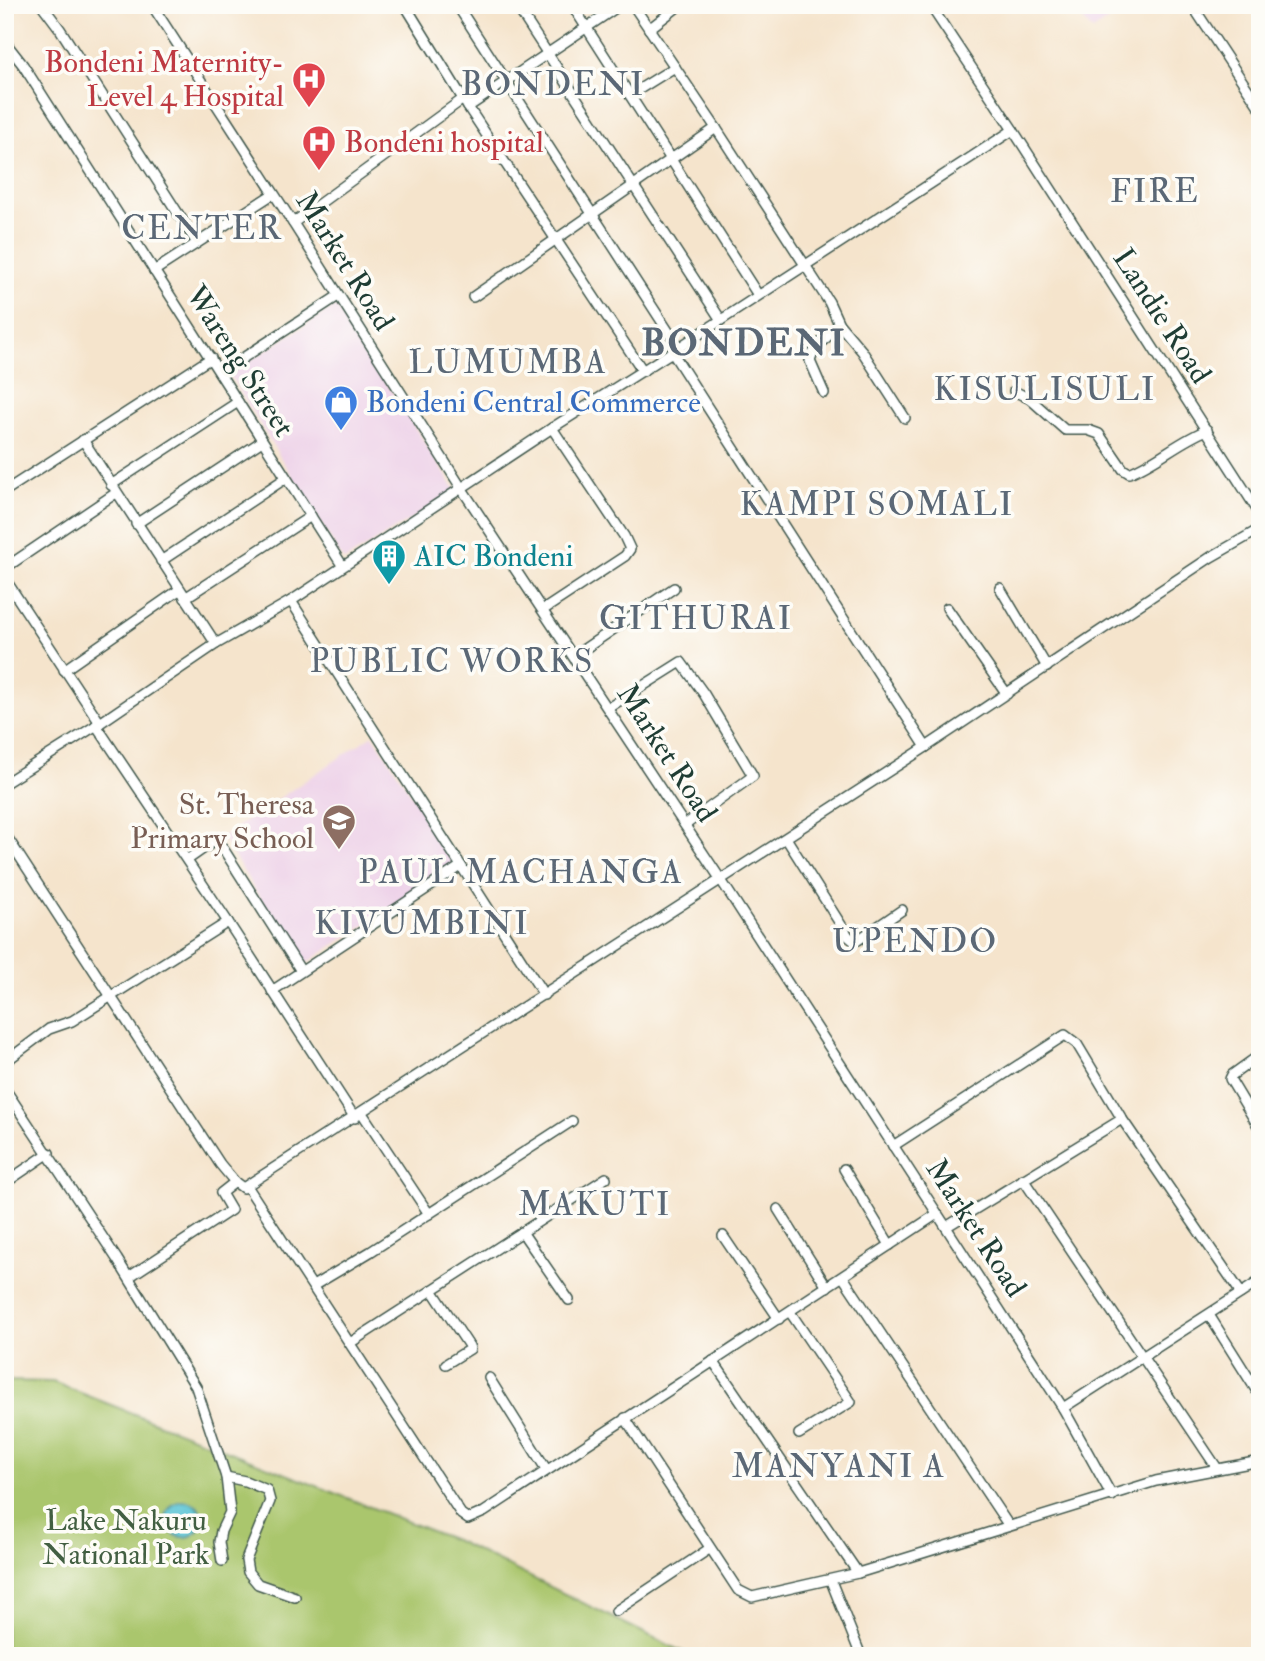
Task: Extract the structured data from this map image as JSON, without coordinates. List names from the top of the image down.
{
  "streets": {
    "street": ["Market Road", "Landie Road", "Wareng Street"]
  },
  "districts": [
    "BONDENI",
    "FIRE",
    "CENTER",
    "BONDENI",
    "LUMUMBA",
    "KISULISULI",
    "KAMPI SOMALI",
    "GITHURAI",
    "PUBLIC WORKS",
    "PAUL MACHANGA",
    "KIVUMBINI",
    "UPENDO",
    "MAKUTI",
    "MANYANI A"
  ],
  "parks": ["Lake Nakuru National Park"],
  "places": {
    "hospital": ["Bondeni Maternity- Level 4 Hospital", "Bondeni hospital"],
    "shop": ["Bondeni Central Commerce"],
    "building": ["AIC Bondeni"],
    "school or university": ["St. Theresa Primary School"]
  }
}
